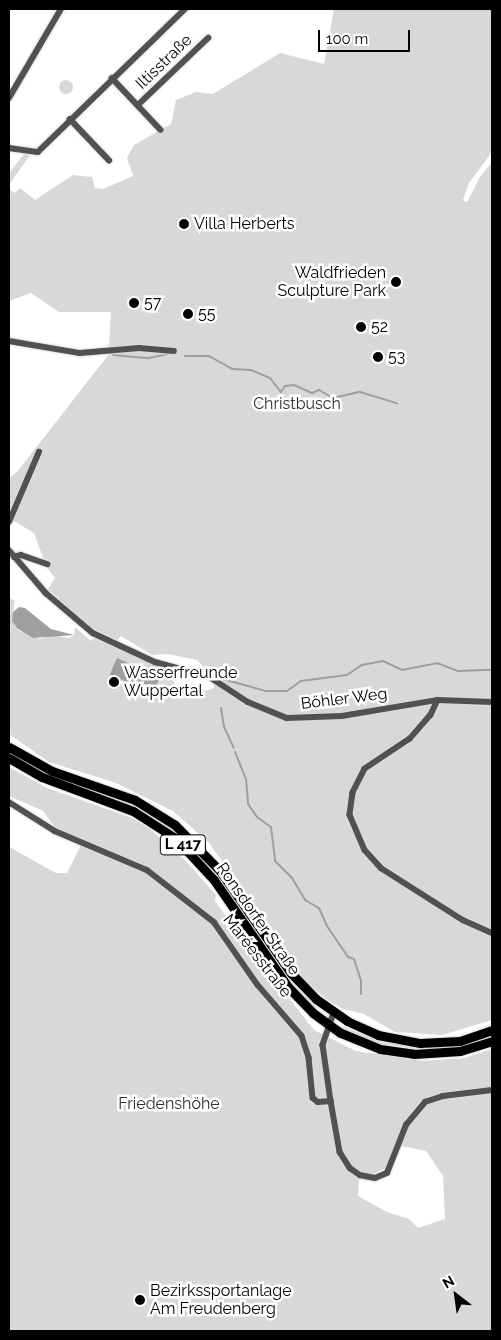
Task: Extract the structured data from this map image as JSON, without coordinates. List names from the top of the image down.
{
  "streets": {
    "main road": ["L 417", "Ronsdorfer Straße"],
    "street": ["Iltisstraße", "Böhler Weg", "Maréesstraße"]
  },
  "parks": ["Christbusch", "Friedenshöhe"],
  "places": [
    "Villa Herberts",
    "Waldfrieden Sculpture Park",
    "57",
    "55",
    "52",
    "53",
    "Wasserfreunde Wuppertal",
    "Bezirkssportanlage Am Freudenberg"
  ],
  "scale_bar": "100 m",
  "north": "top left"
}
